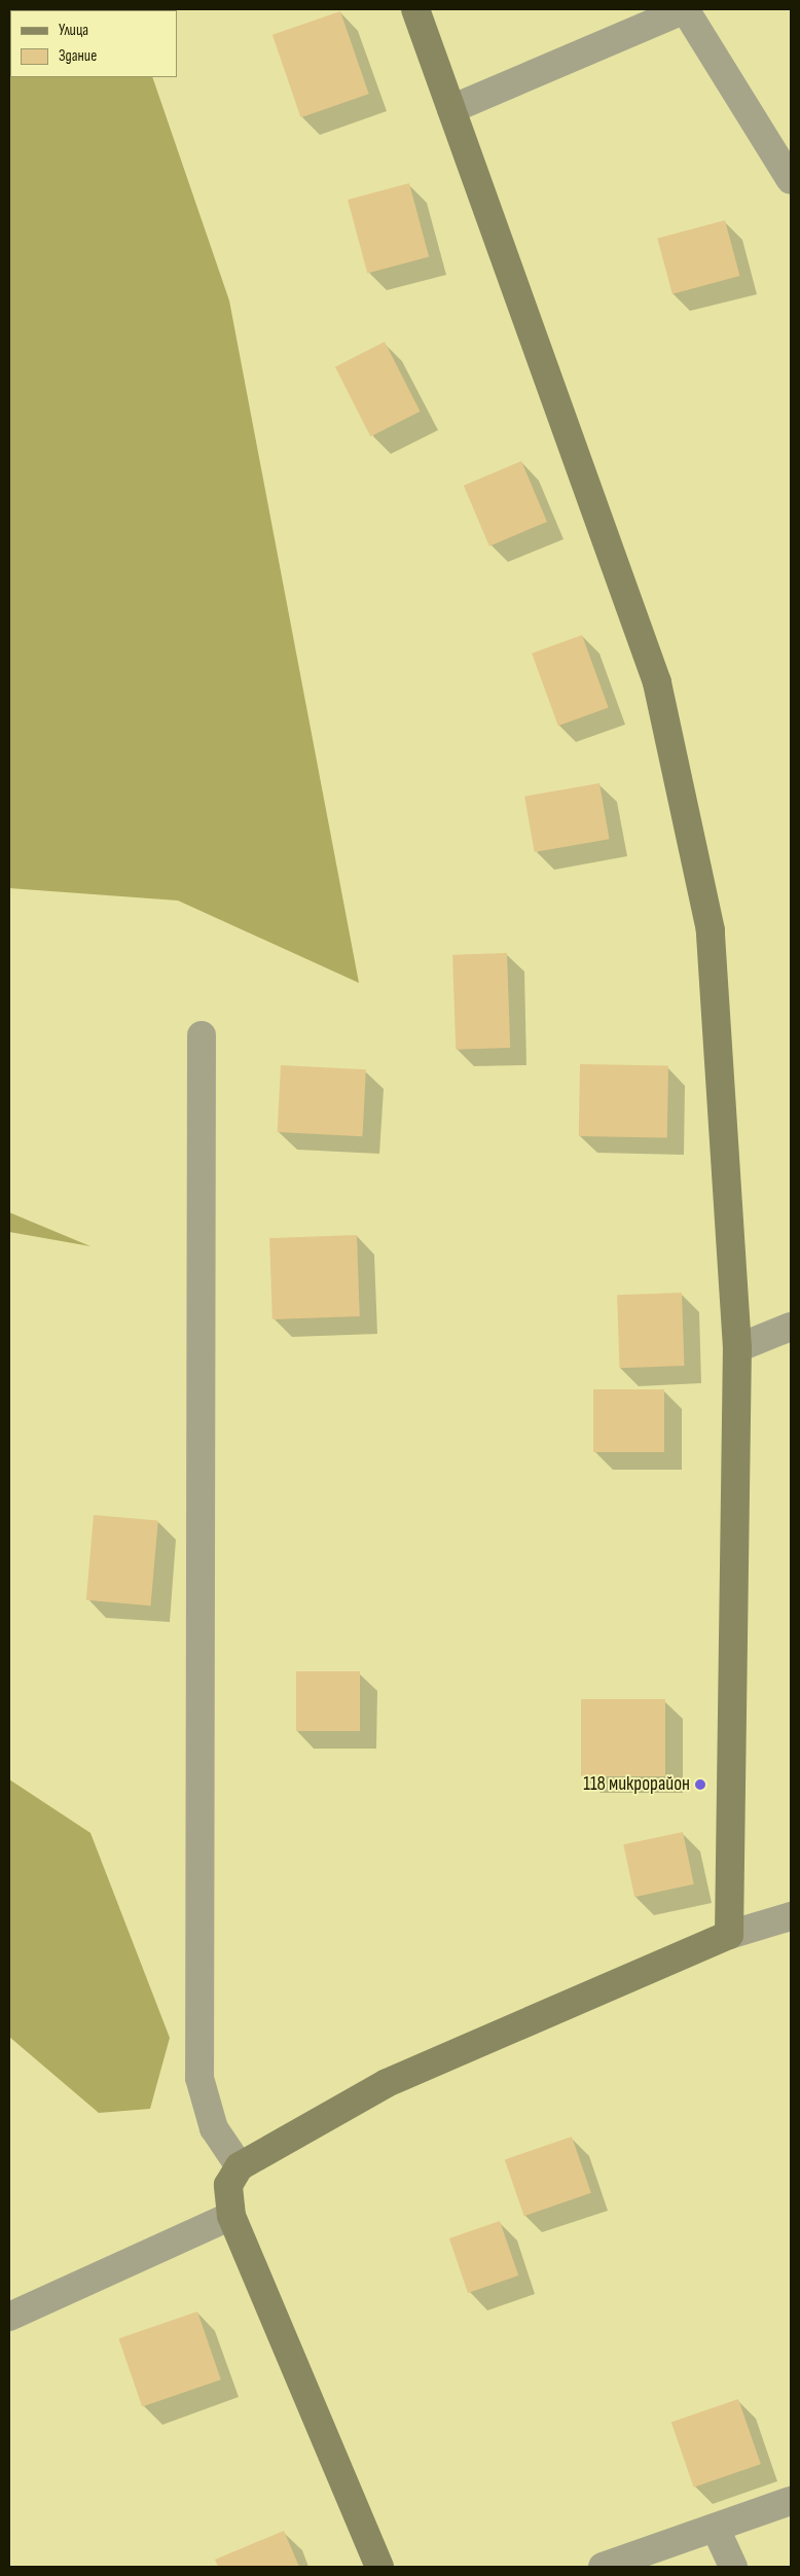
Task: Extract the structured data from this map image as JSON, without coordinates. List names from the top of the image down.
{
  "places": ["118 микрорайон"],
  "legend": ["Улица", "Здание"]
}
